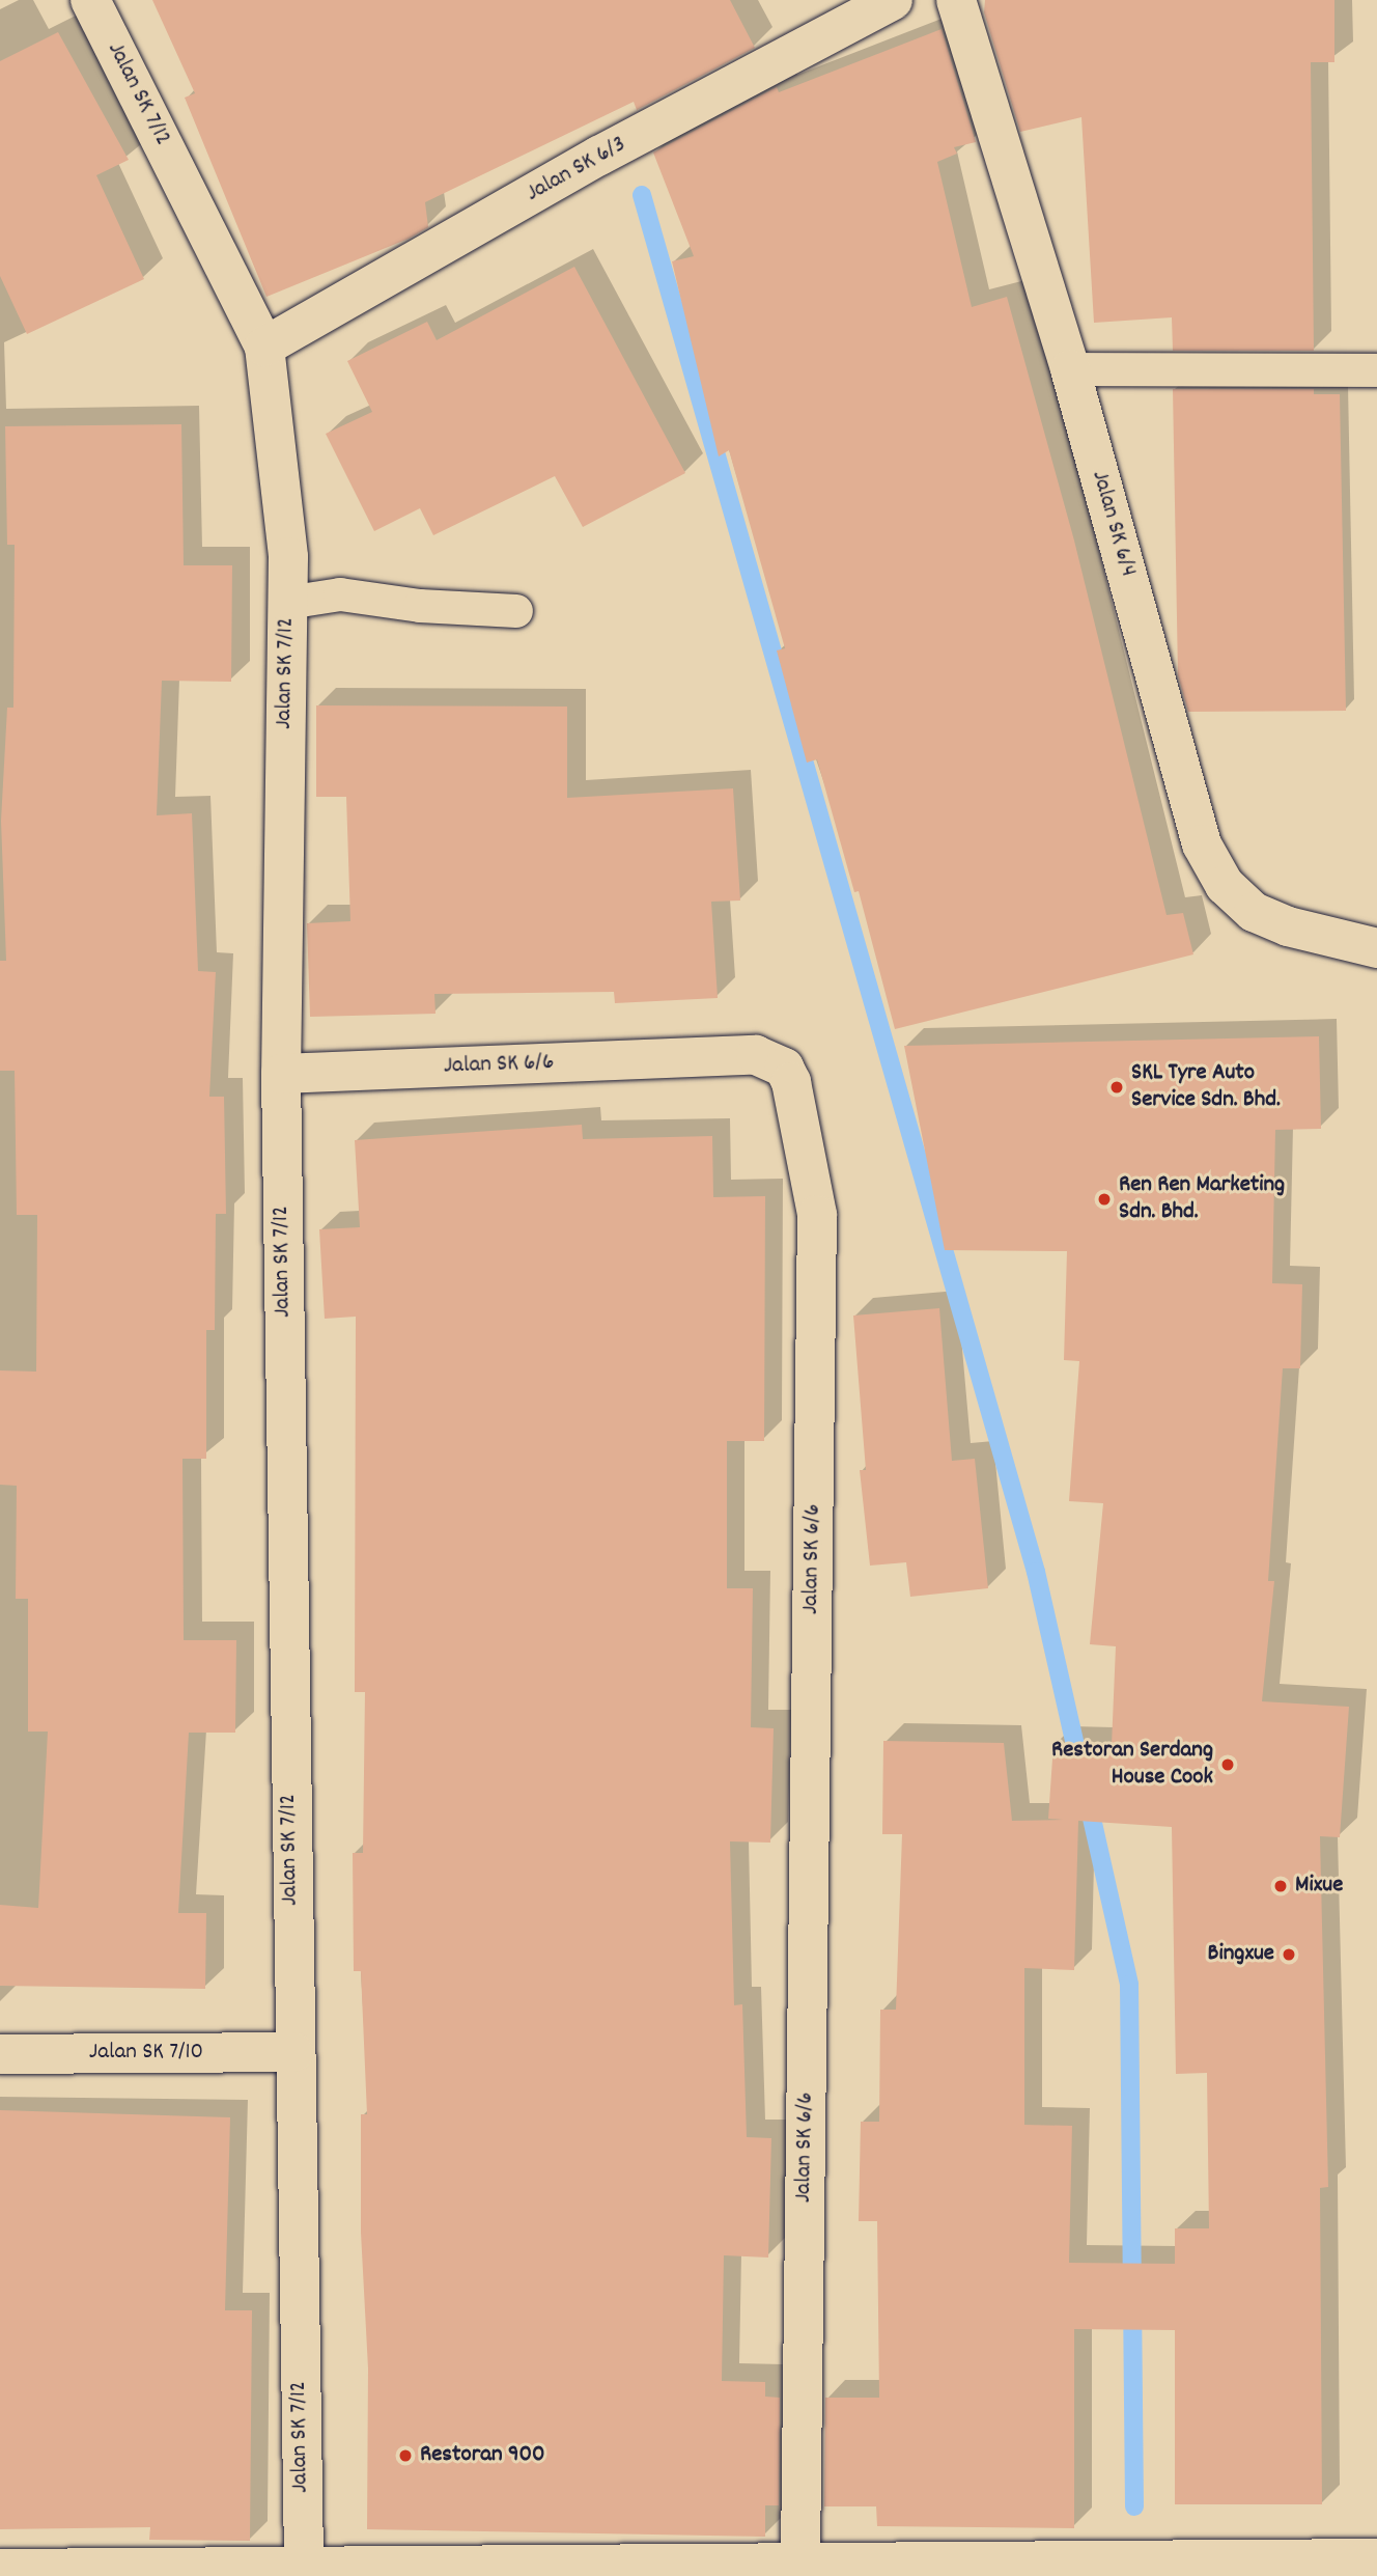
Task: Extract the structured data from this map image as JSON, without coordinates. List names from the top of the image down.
{
  "streets": {
    "street": [
      "Jalan SK 7/12",
      "Jalan SK 6/3",
      "Jalan SK 6/4",
      "Jalan SK 6/6",
      "Jalan SK 7/10"
    ]
  },
  "crossings": [
    ["Jalan SK 7/12", "Jalan SK 6/3"],
    ["Jalan SK 7/12", "Jalan SK 6/6"],
    ["Jalan SK 7/12", "Jalan SK 7/10"]
  ],
  "places": [
    "SKL Tyre Auto Service Sdn. Bhd.",
    "Ren Ren Marketing Sdn. Bhd.",
    "Restoran Serdang House Cook",
    "Mixue",
    "Bingxue",
    "Restoran 900"
  ]
}
